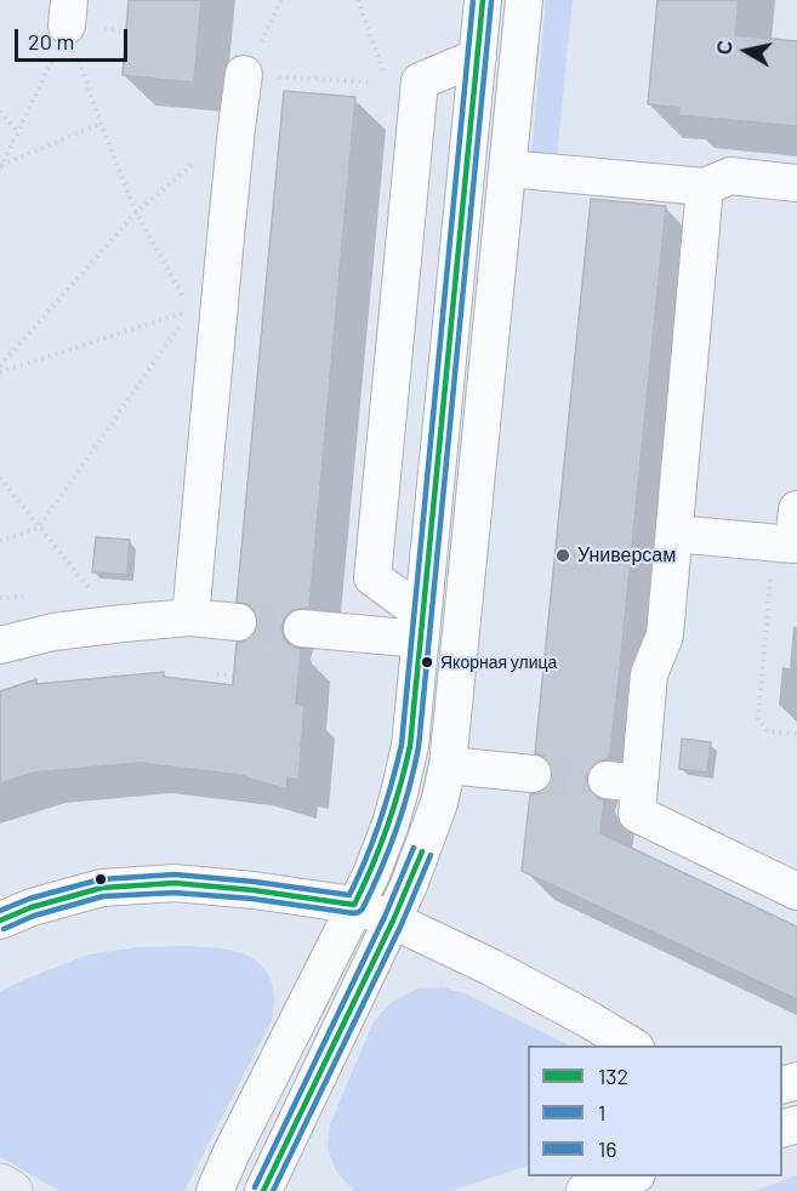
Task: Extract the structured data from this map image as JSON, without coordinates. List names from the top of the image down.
{
  "places": ["Универсам", "Якорная улица"],
  "lines": ["transit line 132", "transit line 16", "transit line 1"],
  "legend": ["132", "1", "16"],
  "scale_bar": "20 m",
  "north": "left"
}
